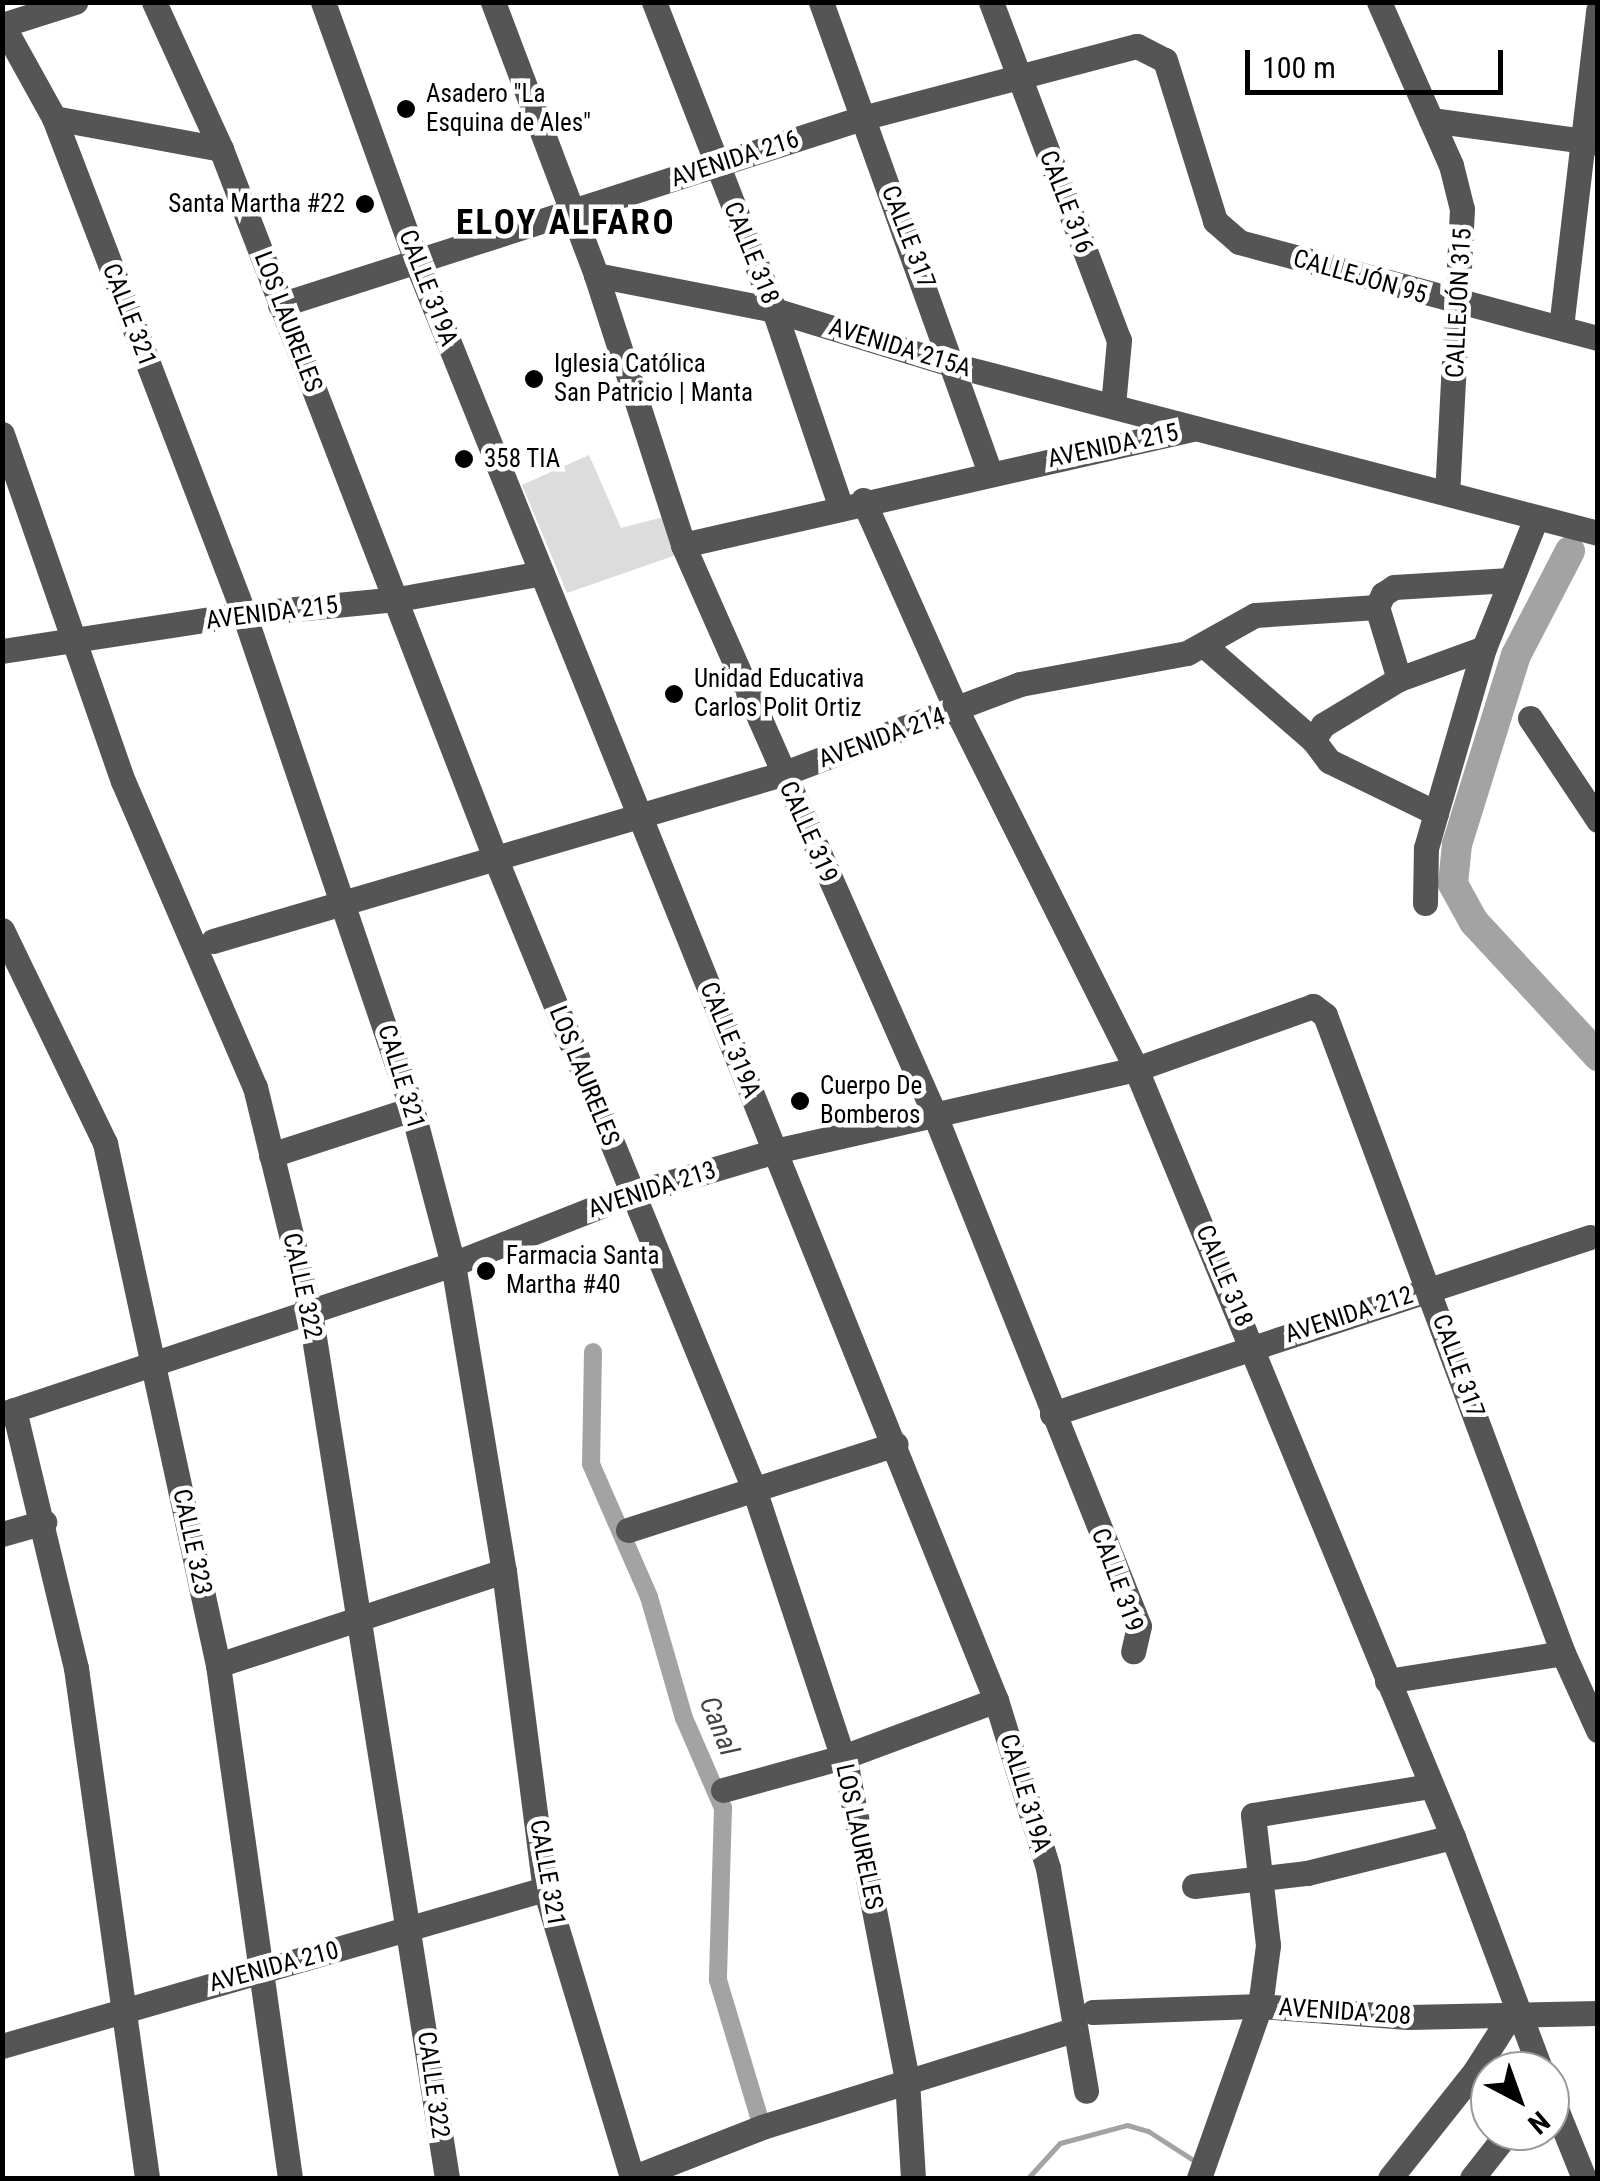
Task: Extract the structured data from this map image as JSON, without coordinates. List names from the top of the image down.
{
  "streets": {
    "street": [
      "AVENIDA 216",
      "CALLE 316",
      "CALLE 317",
      "CALLE 318",
      "CALLEJÓN 95",
      "CALLE 319A",
      "CALLEJÓN 315",
      "CALLE 321",
      "LOS LAURELES",
      "AVENIDA 215A",
      "AVENIDA 215",
      "AVENIDA 214",
      "CALLE 319",
      "AVENIDA 213",
      "CALLE 322",
      "AVENIDA 212",
      "CALLE 323",
      "AVENIDA 210",
      "AVENIDA 208"
    ]
  },
  "crossings": [
    ["AVENIDA 216", "CALLE 316"],
    ["AVENIDA 216", "CALLE 317"],
    ["AVENIDA 216", "CALLE 318"],
    ["AVENIDA 216", "CALLEJÓN 95"],
    ["AVENIDA 216", "CALLE 319A"],
    ["AVENIDA 216", "LOS LAURELES"],
    ["AVENIDA 216", "CALLE 319"],
    ["CALLE 316", "AVENIDA 215A"],
    ["CALLE 317", "AVENIDA 215A"],
    ["CALLE 317", "AVENIDA 215"],
    ["CALLE 317", "AVENIDA 213"],
    ["CALLE 317", "AVENIDA 212"],
    ["CALLE 318", "AVENIDA 215A"],
    ["CALLE 318", "AVENIDA 215"],
    ["CALLE 318", "AVENIDA 214"],
    ["CALLE 318", "AVENIDA 213"],
    ["CALLE 318", "AVENIDA 212"],
    ["CALLE 318", "AVENIDA 208"],
    ["CALLEJÓN 95", "CALLEJÓN 315"],
    ["CALLE 319A", "AVENIDA 215"],
    ["CALLE 319A", "AVENIDA 214"],
    ["CALLE 319A", "AVENIDA 213"],
    ["CALLEJÓN 315", "AVENIDA 215"],
    ["CALLE 321", "AVENIDA 215"],
    ["CALLE 321", "AVENIDA 214"],
    ["CALLE 321", "AVENIDA 213"],
    ["CALLE 321", "AVENIDA 210"],
    ["LOS LAURELES", "AVENIDA 215"],
    ["LOS LAURELES", "AVENIDA 214"],
    ["LOS LAURELES", "AVENIDA 213"],
    ["AVENIDA 215A", "AVENIDA 215"],
    ["AVENIDA 215A", "CALLE 319"],
    ["AVENIDA 215", "CALLE 319"],
    ["AVENIDA 215", "CALLE 322"],
    ["AVENIDA 214", "CALLE 319"],
    ["CALLE 319", "AVENIDA 213"],
    ["CALLE 319", "AVENIDA 212"],
    ["AVENIDA 213", "CALLE 322"],
    ["AVENIDA 213", "CALLE 323"],
    ["CALLE 322", "AVENIDA 210"],
    ["CALLE 323", "AVENIDA 210"]
  ],
  "districts": ["ELOY ALFARO"],
  "water": ["Canal"],
  "places": [
    "Asadero \"La Esquina de Ales\"",
    "Santa Martha #22",
    "Iglesia Católica San Patricio | Manta",
    "358 TIA",
    "Unidad Educativa Carlos Polit Ortiz",
    "Cuerpo De Bomberos",
    "Farmacia Santa Martha #40"
  ],
  "scale_bar": "100 m",
  "north": "bottom right"
}
